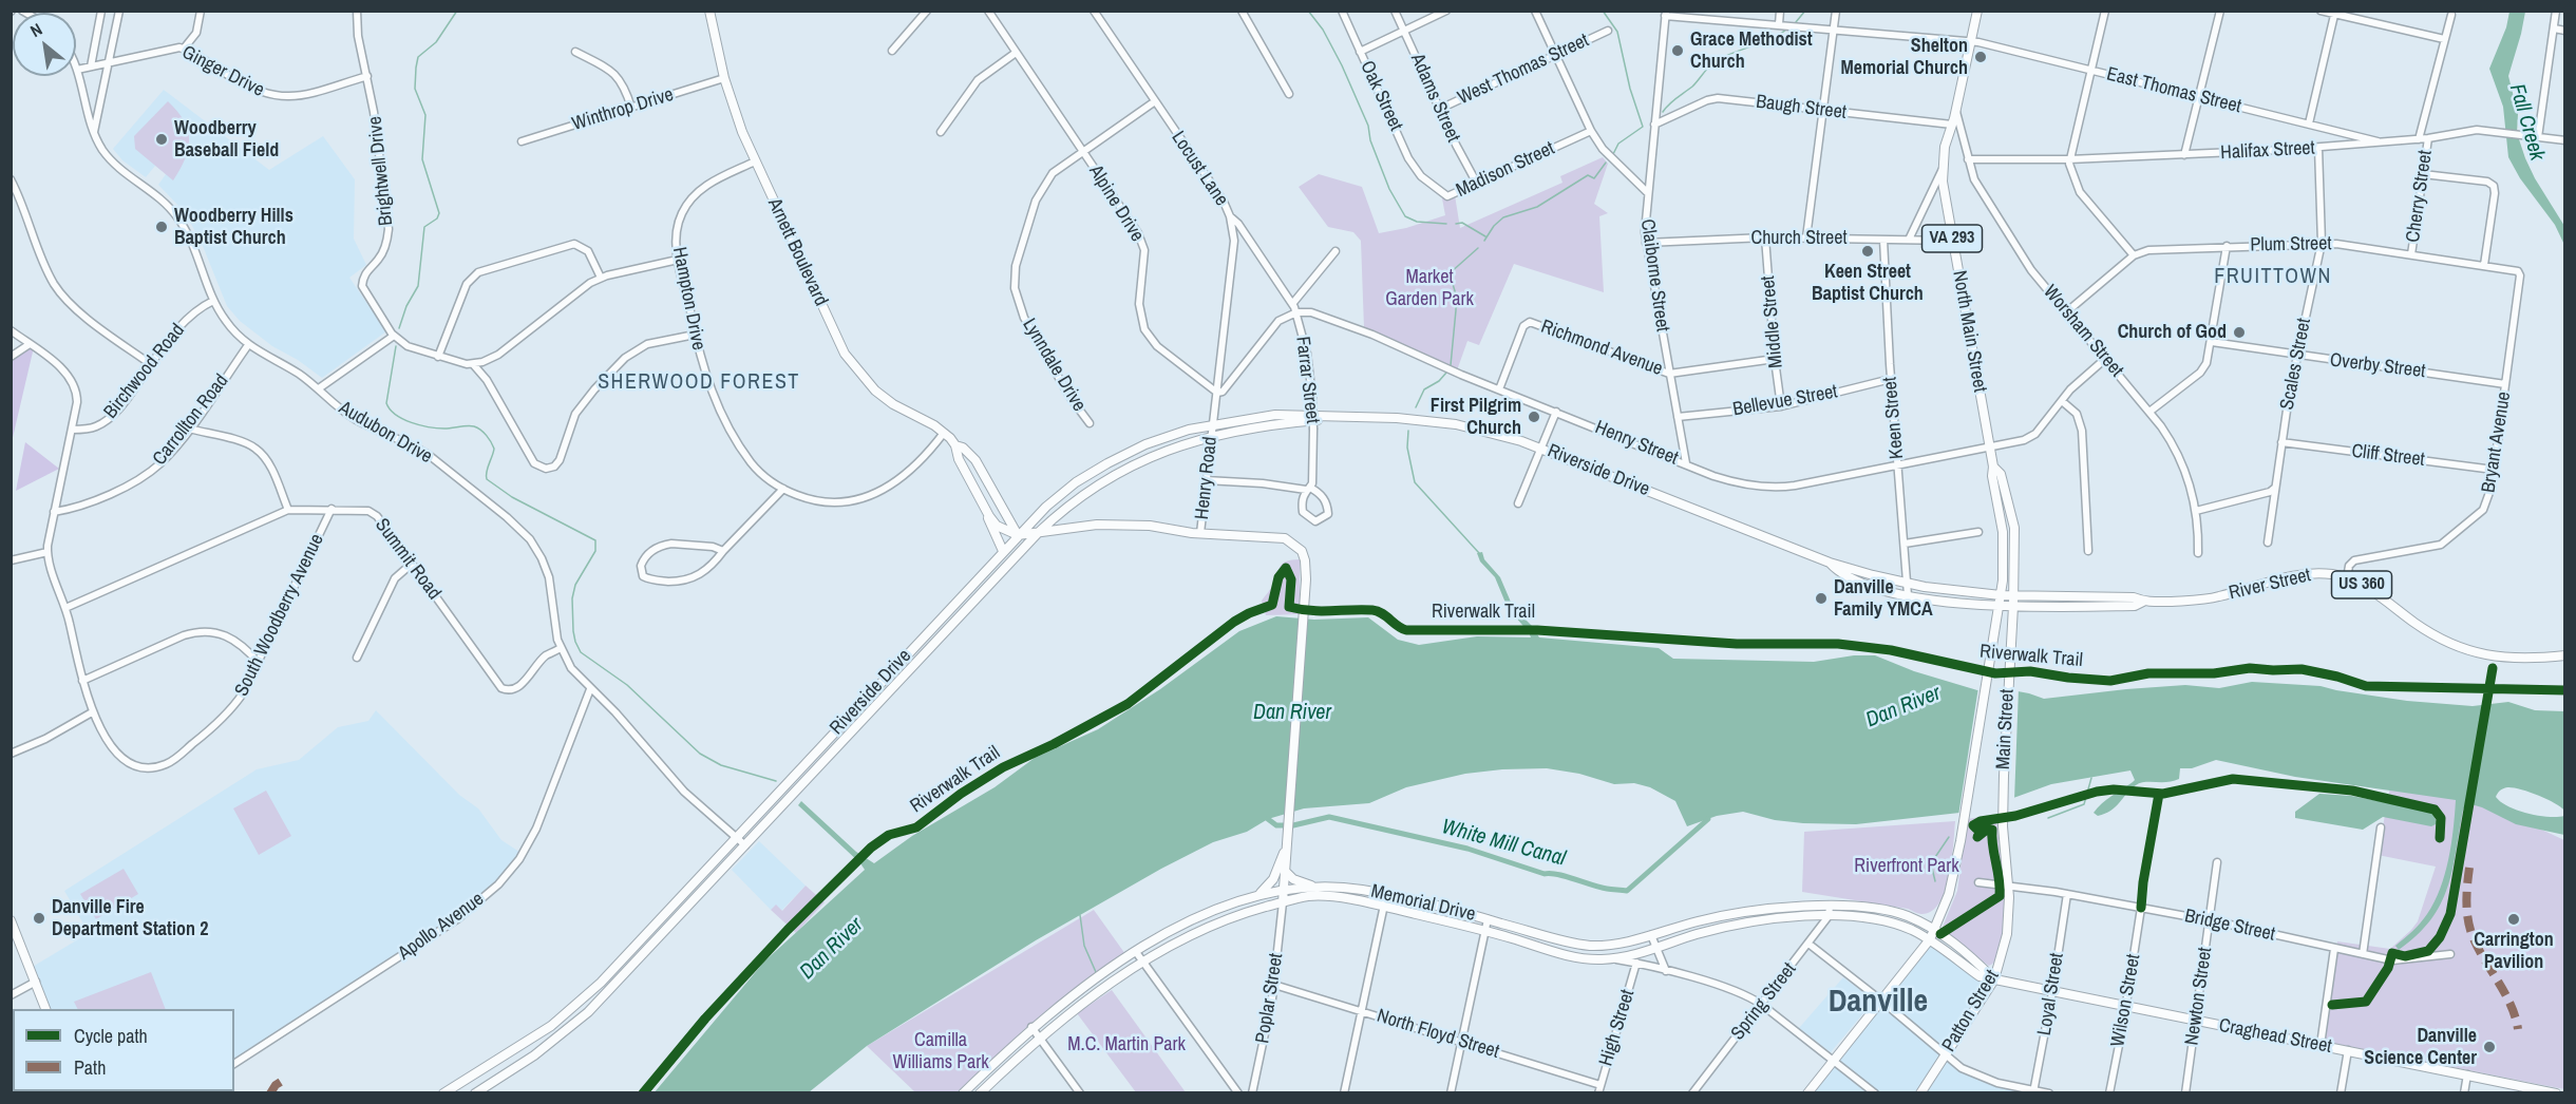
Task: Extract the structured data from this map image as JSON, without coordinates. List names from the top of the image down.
{
  "streets": {
    "main road": [
      "VA 293",
      "Arnett Boulevard",
      "North Main Street",
      "Riverside Drive",
      "River Street",
      "US 360",
      "Main Street",
      "Memorial Drive",
      "Patton Street",
      "Craghead Street"
    ],
    "street": [
      "West Thomas Street",
      "Ginger Drive",
      "East Thomas Street",
      "Oak Street",
      "Adams Street",
      "Baugh Street",
      "Winthrop Drive",
      "Halifax Street",
      "Locust Lane",
      "Madison Street",
      "Brightwell Drive",
      "Cherry Street",
      "Alpine Drive",
      "Church Street",
      "Plum Street",
      "Claiborne Street",
      "Hampton Drive",
      "Middle Street",
      "Worsham Street",
      "Richmond Avenue",
      "Scales Street",
      "Lynndale Drive",
      "Overby Street",
      "Birchwood Road",
      "Farrar Street",
      "Bellevue Street",
      "Keen Street",
      "Carrollton Road",
      "Audubon Drive",
      "Bryant Avenue",
      "Henry Street",
      "Cliff Street",
      "Henry Road",
      "Summit Road",
      "South Woodberry Avenue",
      "Bridge Street",
      "Apollo Avenue",
      "Loyal Street",
      "Newton Street",
      "Poplar Street",
      "Wilson Street",
      "Spring Street",
      "High Street",
      "North Floyd Street"
    ],
    "cycle path": ["Riverwalk Trail"]
  },
  "crossings": [
    ["West Thomas Street", "Adams Street"],
    ["Ginger Drive", "Brightwell Drive"],
    ["Ginger Drive", "Audubon Drive"],
    ["East Thomas Street", "Halifax Street"],
    ["East Thomas Street", "North Main Street"],
    ["Oak Street", "Madison Street"],
    ["Adams Street", "Madison Street"],
    ["Baugh Street", "Claiborne Street"],
    ["Baugh Street", "North Main Street"],
    ["Winthrop Drive", "Arnett Boulevard"],
    ["Halifax Street", "Cherry Street"],
    ["Halifax Street", "Worsham Street"],
    ["Halifax Street", "Scales Street"],
    ["Locust Lane", "Alpine Drive"],
    ["Locust Lane", "Lynndale Drive"],
    ["Locust Lane", "Farrar Street"],
    ["Locust Lane", "Riverside Drive"],
    ["Locust Lane", "Henry Road"],
    ["Cherry Street", "Plum Street"],
    ["Alpine Drive", "Lynndale Drive"],
    ["Church Street", "Claiborne Street"],
    ["Church Street", "Middle Street"],
    ["Church Street", "North Main Street"],
    ["Church Street", "Keen Street"],
    ["VA 293", "North Main Street"],
    ["VA 293", "Riverside Drive"],
    ["VA 293", "River Street"],
    ["VA 293", "Memorial Drive"],
    ["VA 293", "Craghead Street"],
    ["Plum Street", "Worsham Street"],
    ["Plum Street", "Scales Street"],
    ["Plum Street", "Bryant Avenue"],
    ["Arnett Boulevard", "Hampton Drive"],
    ["Arnett Boulevard", "Riverside Drive"],
    ["Claiborne Street", "Richmond Avenue"],
    ["Claiborne Street", "Bellevue Street"],
    ["Claiborne Street", "Henry Street"],
    ["Middle Street", "Richmond Avenue"],
    ["Middle Street", "Bellevue Street"],
    ["North Main Street", "Worsham Street"],
    ["North Main Street", "Henry Street"],
    ["North Main Street", "Riverside Drive"],
    ["North Main Street", "River Street"],
    ["North Main Street", "Main Street"],
    ["Worsham Street", "Henry Street"],
    ["Richmond Avenue", "Henry Street"],
    ["Scales Street", "Overby Street"],
    ["Scales Street", "Cliff Street"],
    ["Overby Street", "Bryant Avenue"],
    ["Birchwood Road", "Audubon Drive"],
    ["Farrar Street", "Henry Street"],
    ["Bellevue Street", "Keen Street"],
    ["Keen Street", "Henry Street"],
    ["Keen Street", "Riverside Drive"],
    ["Carrollton Road", "Audubon Drive"],
    ["Audubon Drive", "Riverside Drive"],
    ["Audubon Drive", "Summit Road"],
    ["Audubon Drive", "Apollo Avenue"],
    ["Bryant Avenue", "Cliff Street"],
    ["Bryant Avenue", "River Street"],
    ["Riverside Drive", "Henry Road"],
    ["Riverside Drive", "River Street"],
    ["Summit Road", "South Woodberry Avenue"],
    ["River Street", "Main Street"],
    ["Main Street", "Bridge Street"],
    ["Main Street", "Patton Street"],
    ["Memorial Drive", "Poplar Street"],
    ["Memorial Drive", "Spring Street"],
    ["Memorial Drive", "Craghead Street"],
    ["Bridge Street", "Loyal Street"],
    ["Bridge Street", "Newton Street"],
    ["Bridge Street", "Wilson Street"],
    ["Bridge Street", "Patton Street"],
    ["Loyal Street", "Craghead Street"],
    ["Newton Street", "Craghead Street"],
    ["Poplar Street", "North Floyd Street"],
    ["Wilson Street", "Craghead Street"],
    ["Patton Street", "Craghead Street"],
    ["High Street", "North Floyd Street"]
  ],
  "districts": ["FRUITTOWN", "SHERWOOD FOREST", "Danville"],
  "water": ["Fall Creek", "Dan River", "White Mill Canal"],
  "parks": [
    "Market Garden Park",
    "Riverfront Park",
    "Camilla Williams Park",
    "M.C. Martin Park"
  ],
  "places": [
    "Grace Methodist Church",
    "Shelton Memorial Church",
    "Woodberry Baseball Field",
    "Woodberry Hills Baptist Church",
    "Keen Street Baptist Church",
    "Church of God",
    "First Pilgrim Church",
    "Danville Family YMCA",
    "Danville Fire Department Station 2",
    "Carrington Pavilion",
    "Danville Science Center"
  ],
  "legend": ["Cycle path", "Path"],
  "north": "top left"
}
